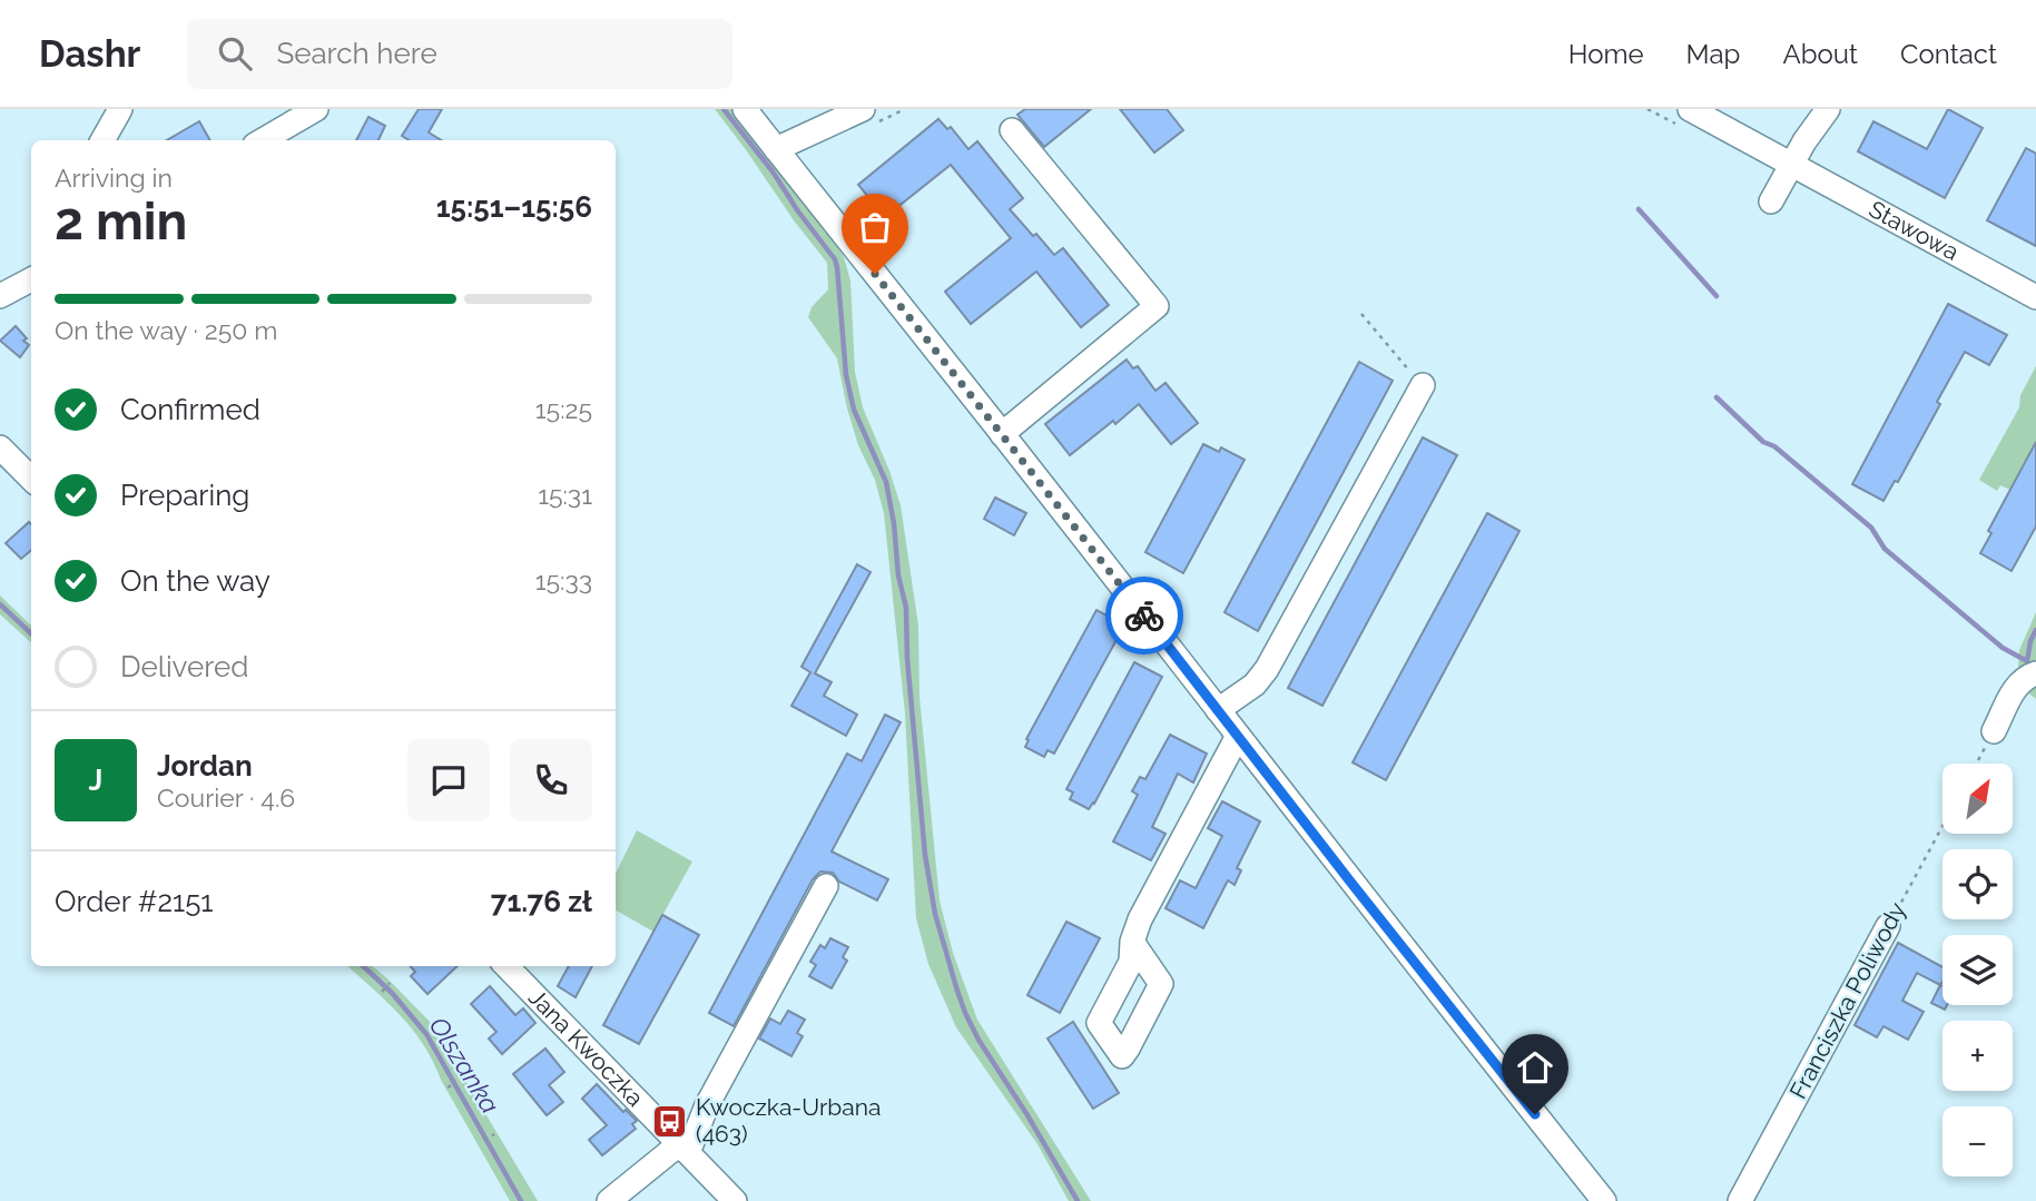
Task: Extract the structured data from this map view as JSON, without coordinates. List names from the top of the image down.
{
  "streets": {
    "street": ["Stawowa", "Franciszka Poliwody", "Jana Kwoczka"]
  },
  "water": ["Olszanka"],
  "places": {
    "bus stop": ["Kwoczka-Urbana (463)"]
  },
  "north": "top right",
  "page": {
    "header": "Dashr",
    "search": "Search here",
    "nav": [
      "Home",
      "Map",
      "About",
      "Contact"
    ],
    "heading": ["2 min", "Arriving in", "15:51–15:56"],
    "panel": [
      "Jordan",
      "Courier · 4.6",
      "Order #2151",
      "71.76 zł"
    ],
    "bar": "On the way · 250 m",
    "list": [
      ["Confirmed", "15:25"],
      ["Preparing", "15:31"],
      ["On the way", "15:33"],
      "Delivered"
    ],
    "round": "J",
    "map_buttons": ["+", "−"]
  }
}
